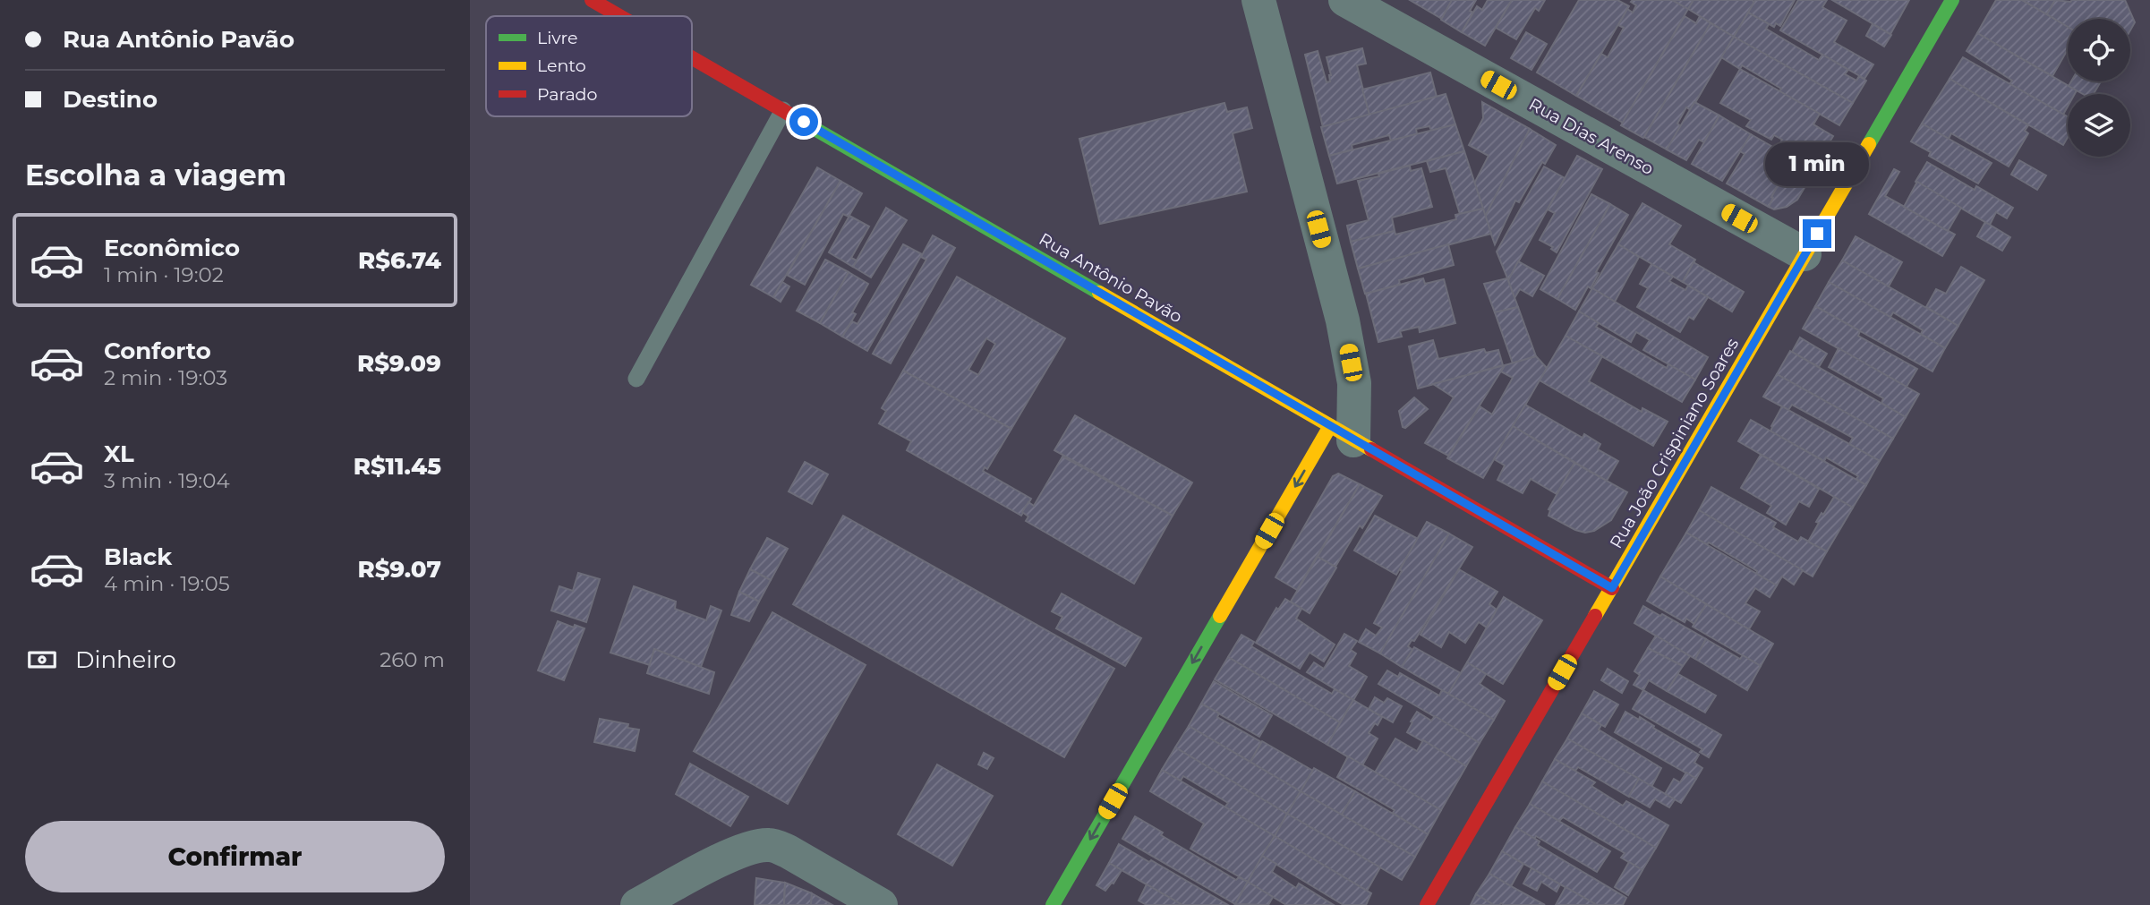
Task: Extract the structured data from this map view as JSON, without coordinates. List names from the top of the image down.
{
  "streets": {
    "street": ["Rua Dias Arenso", "Rua Antônio Pavão", "Rua João Crispiniano Soares"]
  },
  "crossings": [
    ["Rua Dias Arenso", "Rua João Crispiniano Soares"],
    ["Rua Antônio Pavão", "Rua João Crispiniano Soares"]
  ],
  "legend": ["Livre", "Lento", "Parado"],
  "page": {
    "banner": ["Rua Antônio Pavão", "Destino"],
    "heading": "Escolha a viagem",
    "bubble": "1 min",
    "list": [
      {
        "name": "Econômico",
        "note": "1 min · 19:02",
        "value": "R$6.74"
      },
      {
        "name": "Conforto",
        "note": "2 min · 19:03",
        "value": "R$9.09"
      },
      {
        "name": "XL",
        "note": "3 min · 19:04",
        "value": "R$11.45"
      },
      {
        "name": "Black",
        "note": "4 min · 19:05",
        "value": "R$9.07"
      }
    ],
    "pay": ["Dinheiro", "260 m"],
    "buttons": "Confirmar"
  }
}
